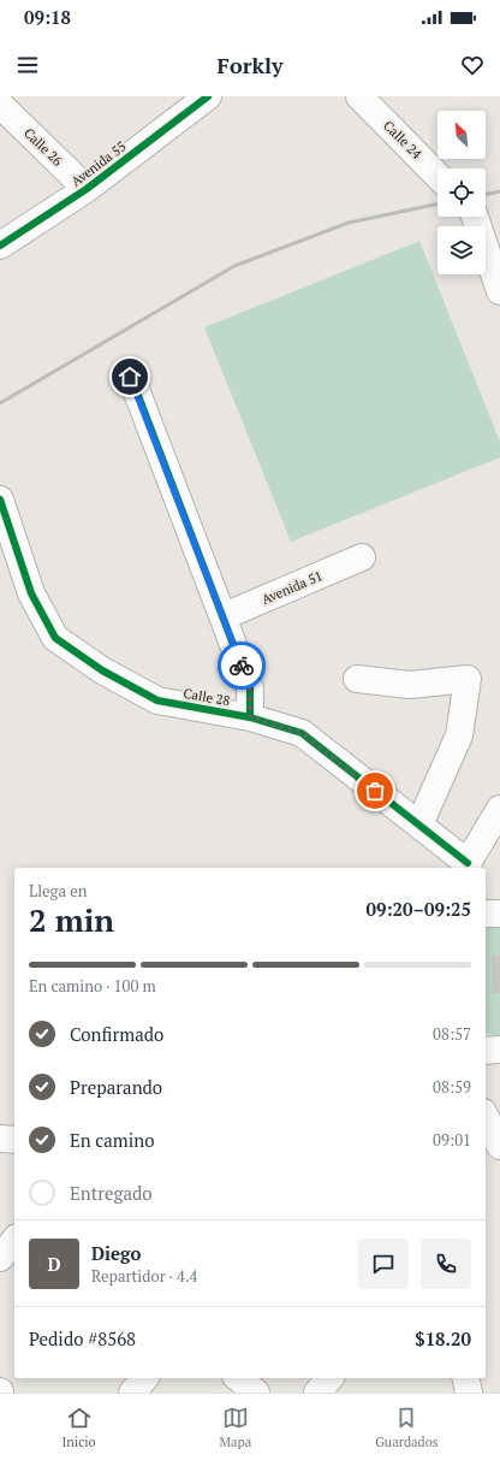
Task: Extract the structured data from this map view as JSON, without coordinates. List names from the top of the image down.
{
  "streets": {
    "street": [
      "Calle 24",
      "Calle 26",
      "Avenida 55",
      "Avenida 51",
      "Calle 28"
    ]
  },
  "crossings": [
    ["Calle 26", "Avenida 55"]
  ],
  "north": "top left",
  "page": {
    "status": "09:18",
    "header": "Forkly",
    "heading": ["2 min", "Llega en", "09:20–09:25"],
    "panel": [
      "Diego",
      "Repartidor · 4.4",
      "Pedido #8568",
      "$18.20"
    ],
    "bar": "En camino · 100 m",
    "list": [
      ["Confirmado", "08:57"],
      ["Preparando", "08:59"],
      ["En camino", "09:01"],
      "Entregado"
    ],
    "round": "D",
    "tabs": ["Inicio", "Mapa", "Guardados"]
  }
}
